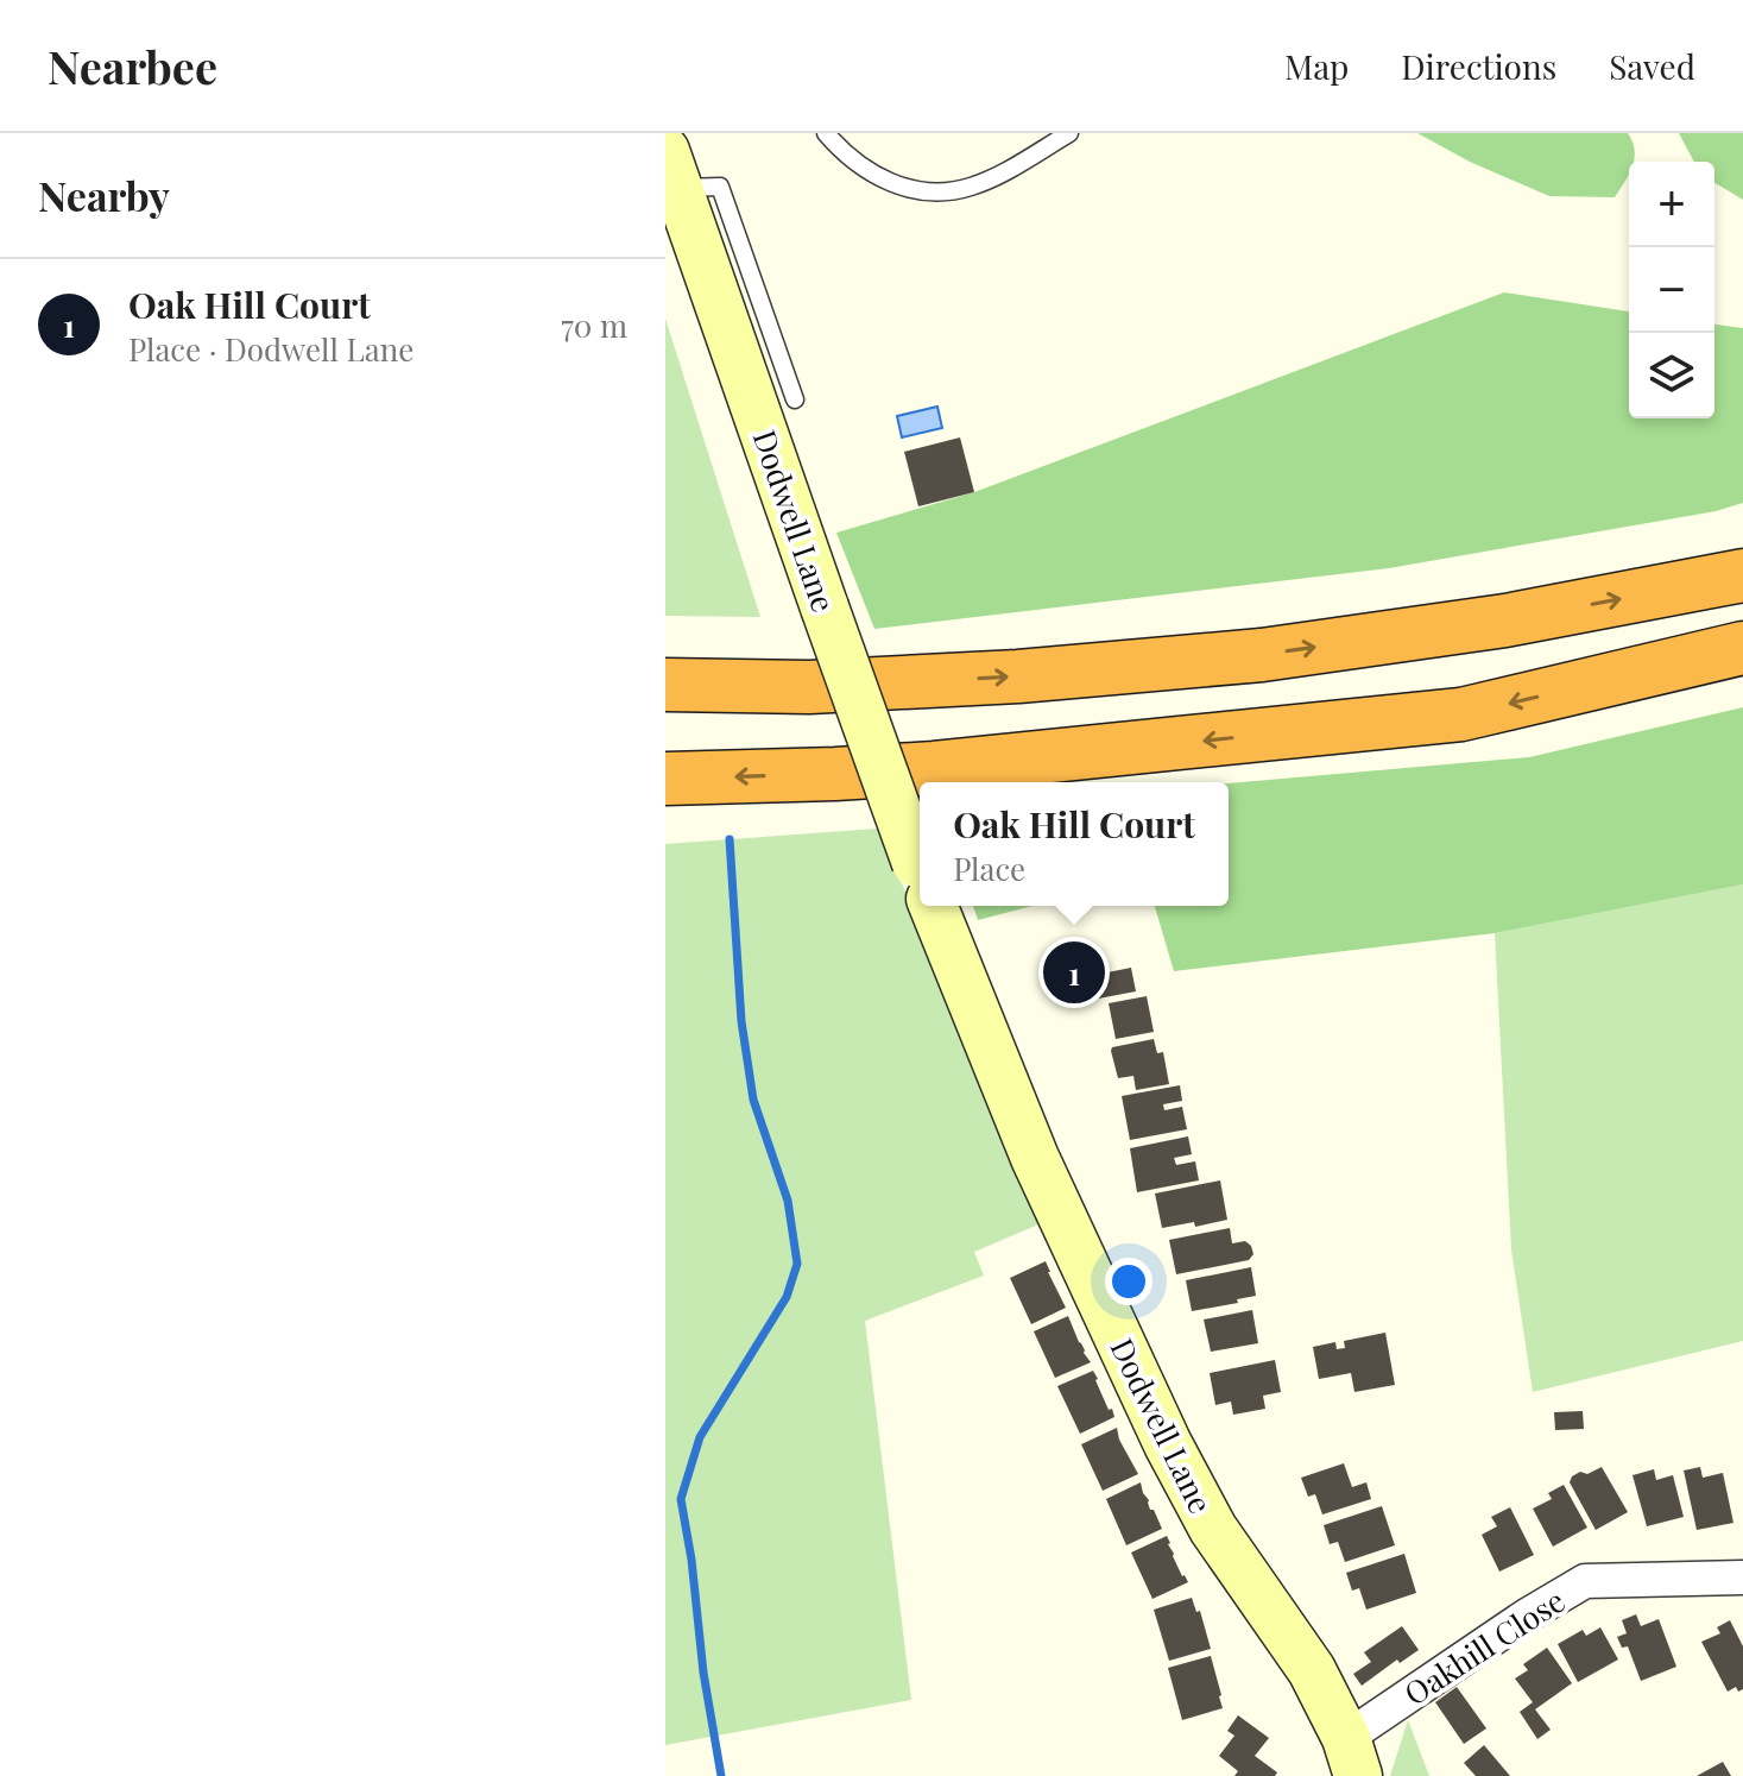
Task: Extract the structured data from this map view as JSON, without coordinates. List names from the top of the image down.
{
  "streets": {
    "street": ["Dodwell Lane", "Oakhill Close"]
  },
  "crossings": [
    ["Dodwell Lane", "Oakhill Close"]
  ],
  "page": {
    "header": "Nearbee",
    "nav": ["Map", "Directions", "Saved"],
    "heading": "Nearby",
    "map_buttons": ["+", "−"],
    "list": [
      {
        "mark": "1",
        "name": "Oak Hill Court",
        "note": "Place · Dodwell Lane",
        "value": "70 m"
      }
    ],
    "popup": ["Oak Hill Court", "Place"],
    "pins": "1"
  }
}
